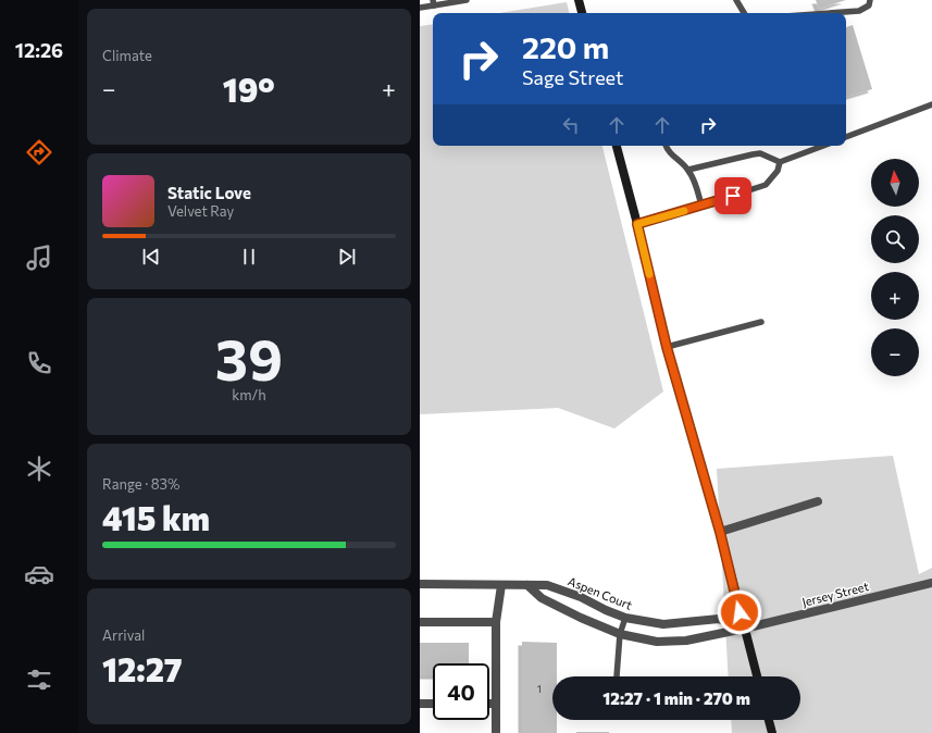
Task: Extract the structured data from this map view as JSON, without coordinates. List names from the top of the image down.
{
  "streets": {
    "street": ["Aspen Court", "Jersey Street"]
  },
  "crossings": [
    ["Aspen Court", "Jersey Street"]
  ],
  "house_numbers": ["1"],
  "north": "top",
  "page": {
    "tabs": "12:26",
    "tile": [
      "Climate",
      ["39", "km/h"],
      ["Range · 83%", "415 km"],
      ["Arrival", "12:27"]
    ],
    "turn": ["220 m", "Sage Street"],
    "heat": ["−", "19°", "+"],
    "map_buttons": ["+", "−"],
    "song": ["Static Love", "Velvet Ray"],
    "limit": "40",
    "trip": "12:27 · 1 min · 270 m"
  }
}
